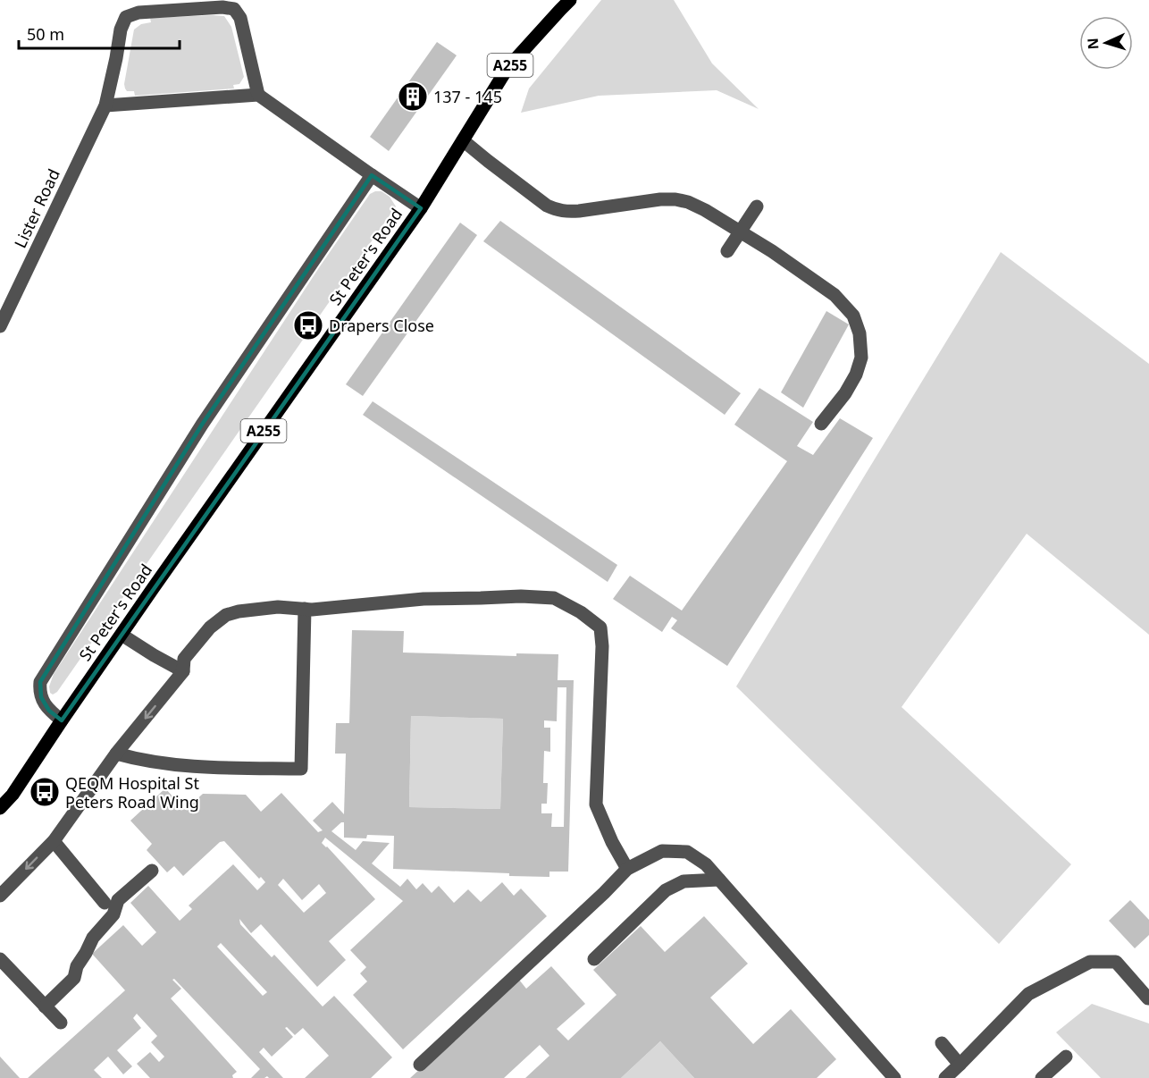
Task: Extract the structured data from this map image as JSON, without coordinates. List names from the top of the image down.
{
  "streets": {
    "main road": ["A255", "St Peter's Road"],
    "street": ["Lister Road"]
  },
  "places": {
    "building": ["137 - 145"],
    "bus stop": ["Drapers Close", "QEQM Hospital St Peters Road Wing"]
  },
  "scale_bar": "50 m",
  "north": "left"
}
